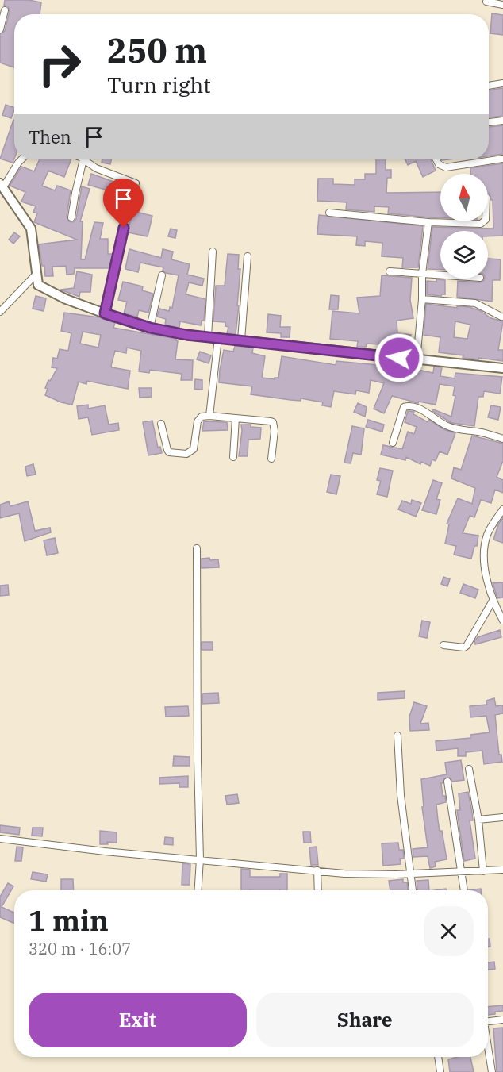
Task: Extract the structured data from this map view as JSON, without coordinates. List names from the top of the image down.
{
  "north": "top",
  "page": {
    "turn": ["250 m", "Turn right"],
    "then": "Then",
    "heading": ["1 min", "320 m · 16:07"],
    "buttons": ["Exit", "Share"]
  }
}
